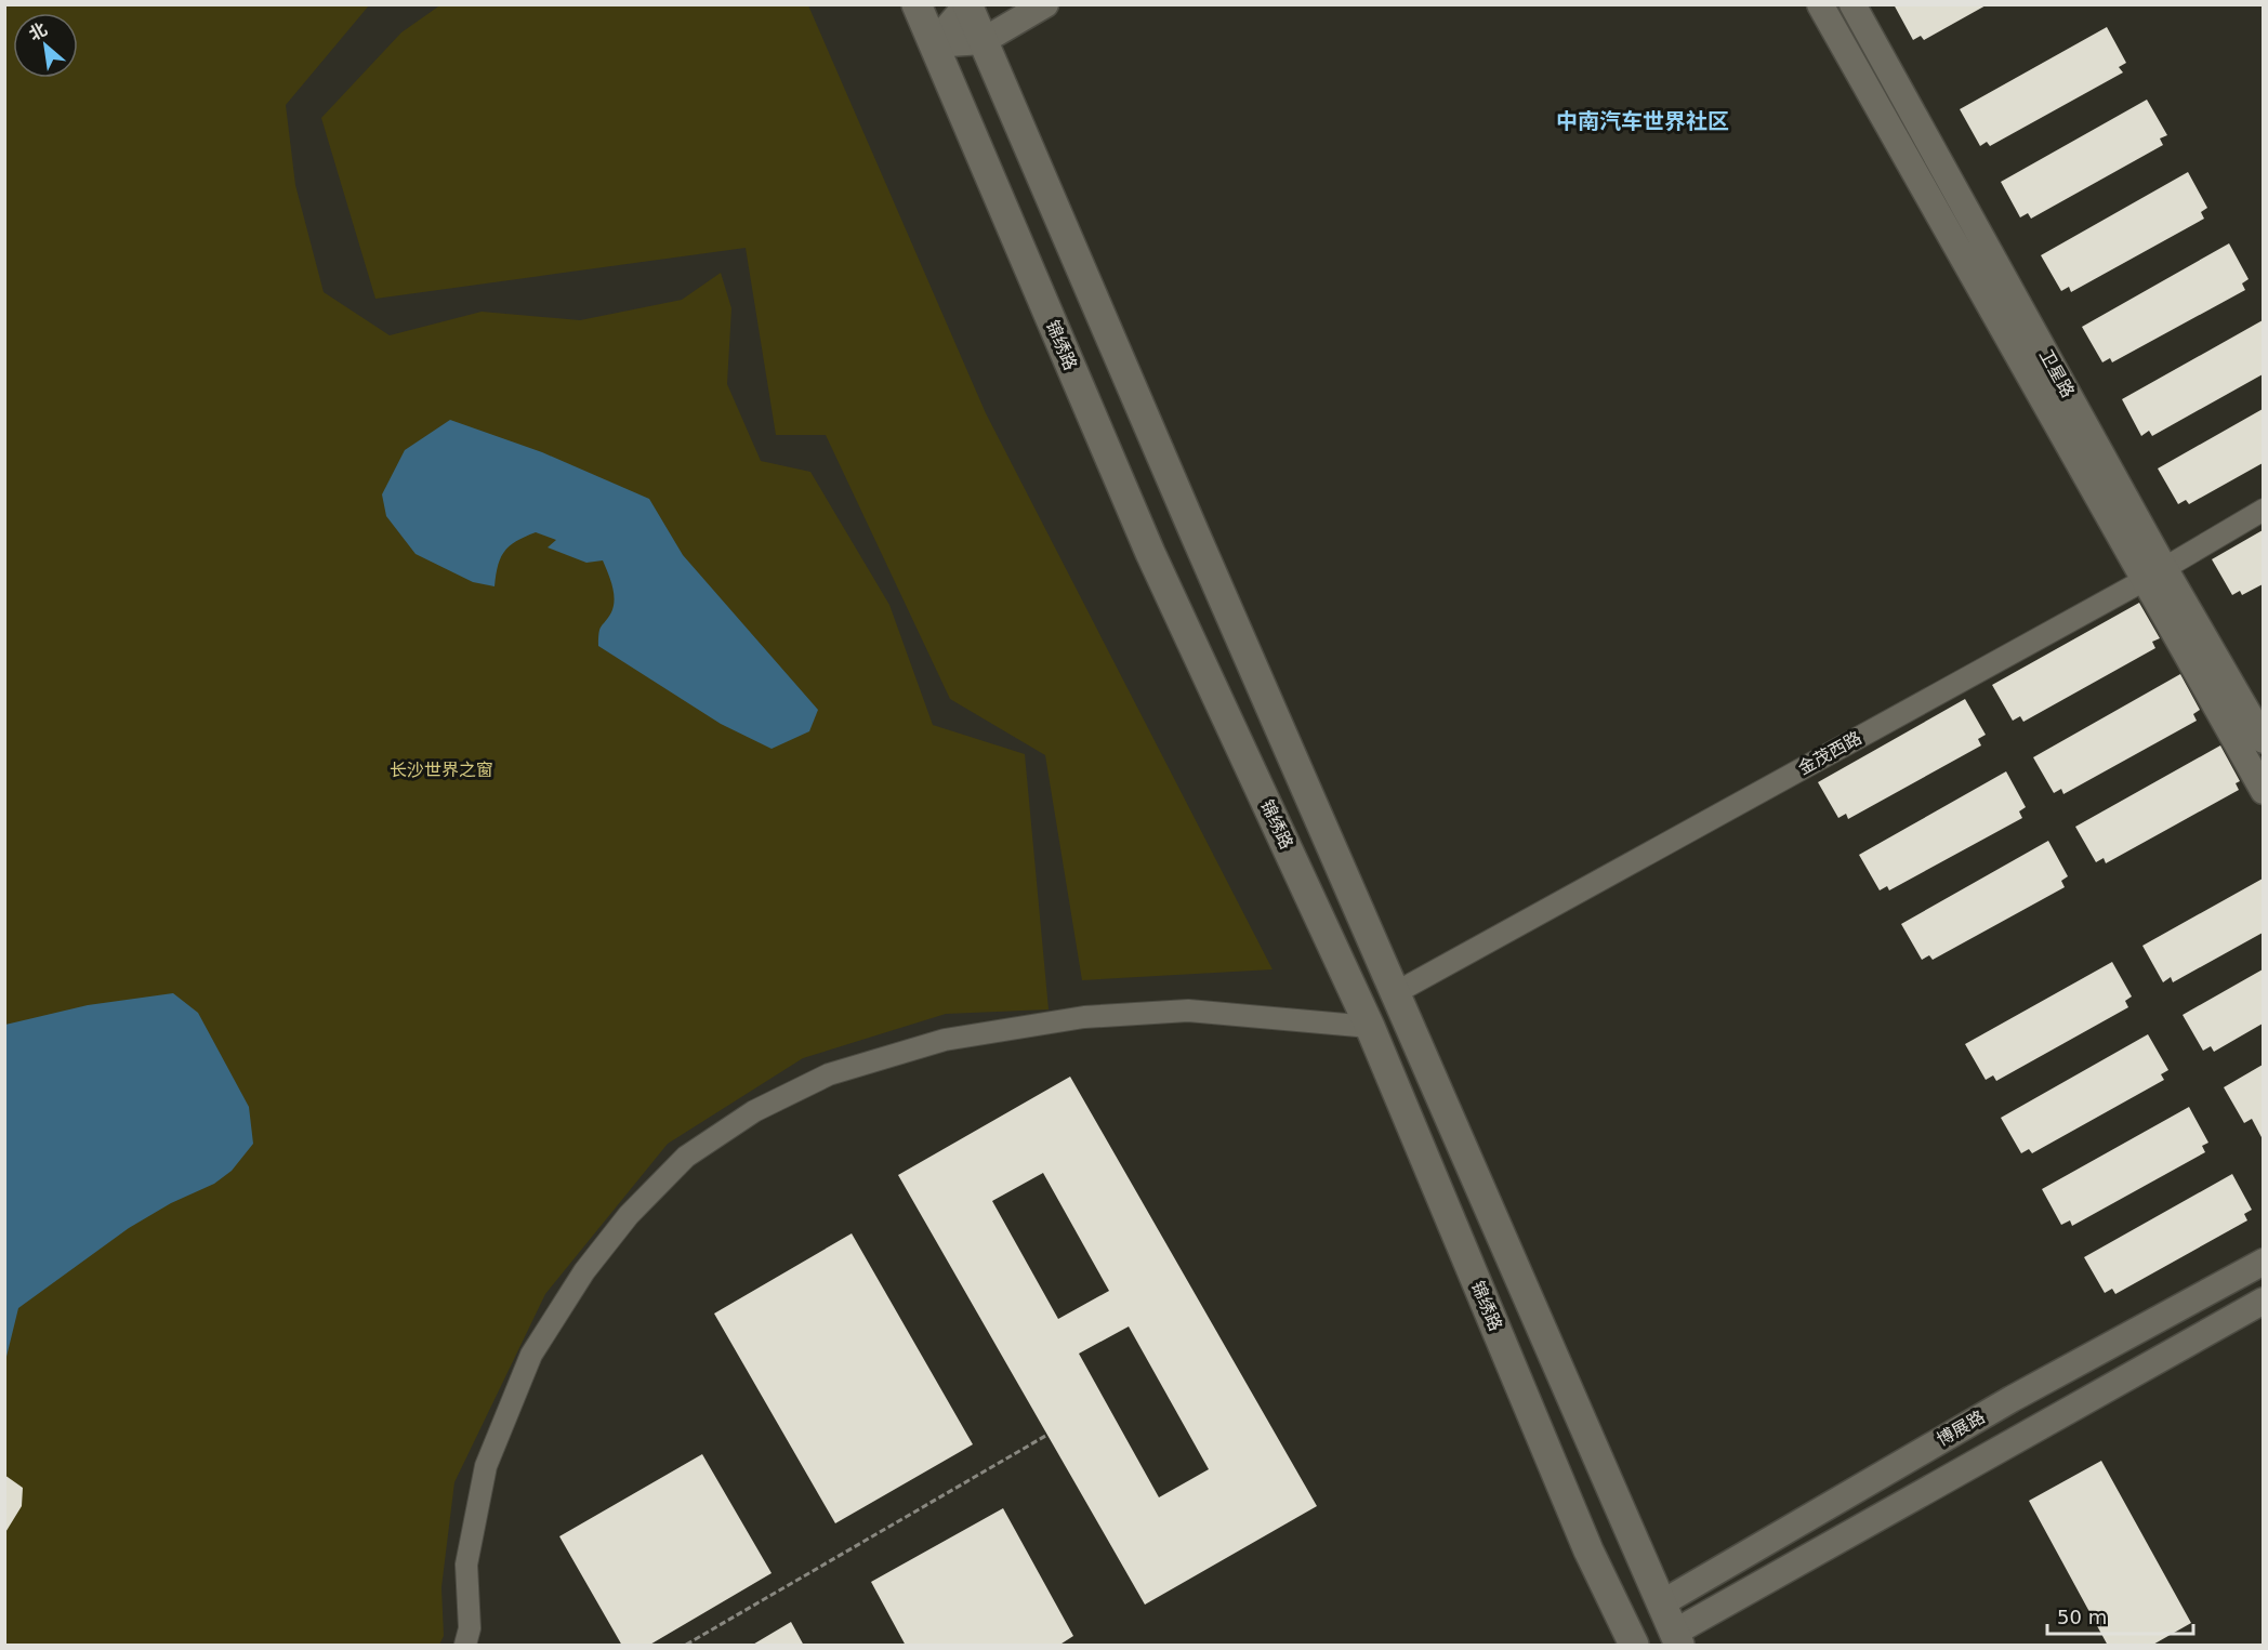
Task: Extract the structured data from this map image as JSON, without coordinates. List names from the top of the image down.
{
  "streets": {
    "main road": ["锦绣路"],
    "street": ["卫星路", "金茂西路", "博展路"]
  },
  "crossings": [
    ["卫星路", "金茂西路"]
  ],
  "districts": ["中南汽车世界社区"],
  "parks": ["长沙世界之窗"],
  "scale_bar": "50 m",
  "north": "top left"
}
